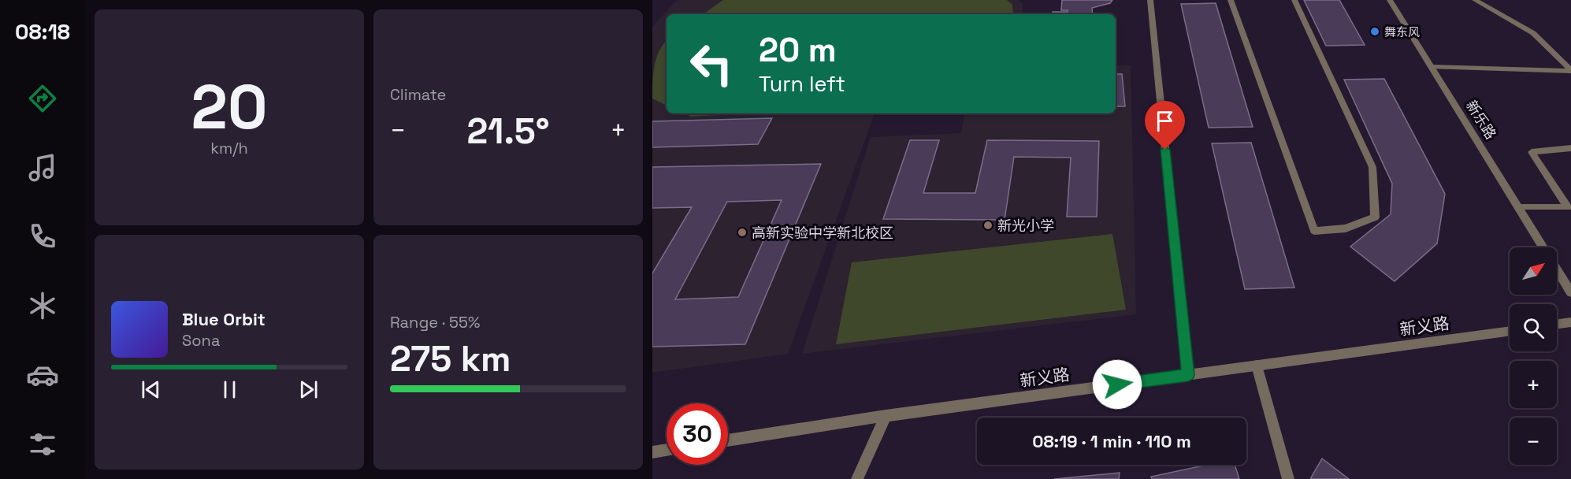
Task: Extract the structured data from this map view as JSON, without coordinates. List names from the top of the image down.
{
  "streets": {
    "street": ["新乐路", "新义路"]
  },
  "places": ["舞东风", "新光小学", "高新实验中学新北校区"],
  "north": "top right",
  "page": {
    "tabs": "08:18",
    "tile": [
      ["20", "km/h"],
      "Climate",
      ["Range · 55%", "275 km"]
    ],
    "turn": ["20 m", "Turn left"],
    "heat": ["−", "21.5°", "+"],
    "map_buttons": ["+", "−"],
    "song": ["Blue Orbit", "Sona"],
    "limit": "30",
    "trip": "08:19 · 1 min · 110 m"
  }
}
